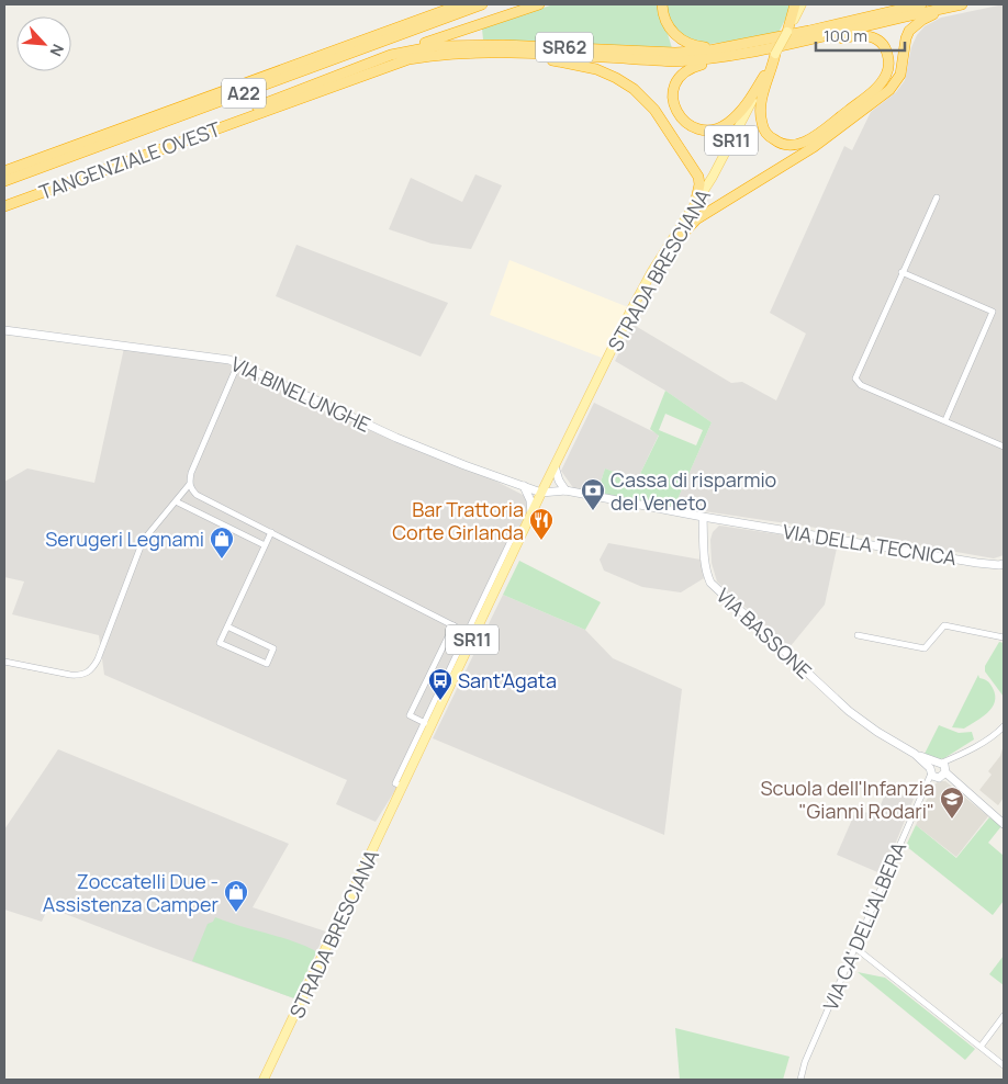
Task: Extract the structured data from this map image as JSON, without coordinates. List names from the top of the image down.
{
  "streets": {
    "highway": ["SR62", "A22", "TANGENZIALE OVEST"],
    "main road": ["SR11", "STRADA BRESCIANA"],
    "street": [
      "VIA BINELUNGHE",
      "VIA DELLA TECNICA",
      "VIA BASSONE",
      "VIA CA' DELL'ALBERA"
    ]
  },
  "crossings": [
    ["STRADA BRESCIANA", "VIA BINELUNGHE"],
    ["VIA DELLA TECNICA", "VIA BASSONE"],
    ["VIA BASSONE", "VIA CA' DELL'ALBERA"]
  ],
  "places": {
    "bank": ["Cassa di risparmio del Veneto"],
    "restaurant": ["Bar Trattoria Corte Girlanda"],
    "shop": ["Serugeri Legnami", "Zoccatelli Due - Assistenza Camper"],
    "bus stop": ["Sant'Agata"],
    "school or university": ["Scuola dell'Infanzia \"Gianni Rodari\""]
  },
  "scale_bar": "100 m",
  "north": "bottom right"
}
